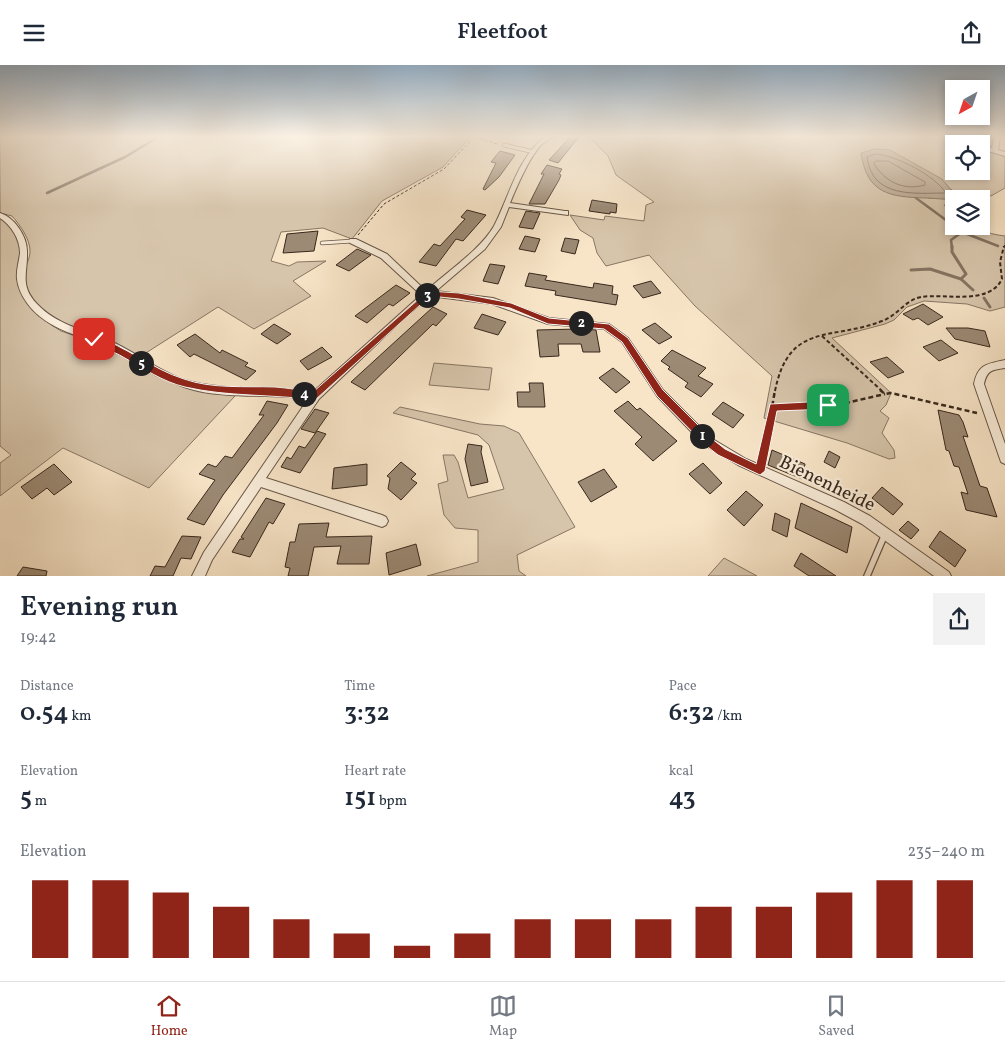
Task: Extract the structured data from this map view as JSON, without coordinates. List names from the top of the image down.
{
  "streets": {
    "street": ["Bienenheide"]
  },
  "north": "bottom left",
  "page": {
    "header": "Fleetfoot",
    "pins": [
      "3",
      "2",
      "5",
      "4",
      "1"
    ],
    "heading": ["Evening run", "19:42"],
    "stats": [
      ["Distance", "0.54 km"],
      ["Time", "3:32"],
      ["Pace", "6:32 /km"],
      ["Elevation", "5 m"],
      ["Heart rate", "151 bpm"],
      ["kcal", "43"]
    ],
    "chart": ["Elevation", "235–240 m"],
    "tabs": ["Home", "Map", "Saved"]
  }
}
